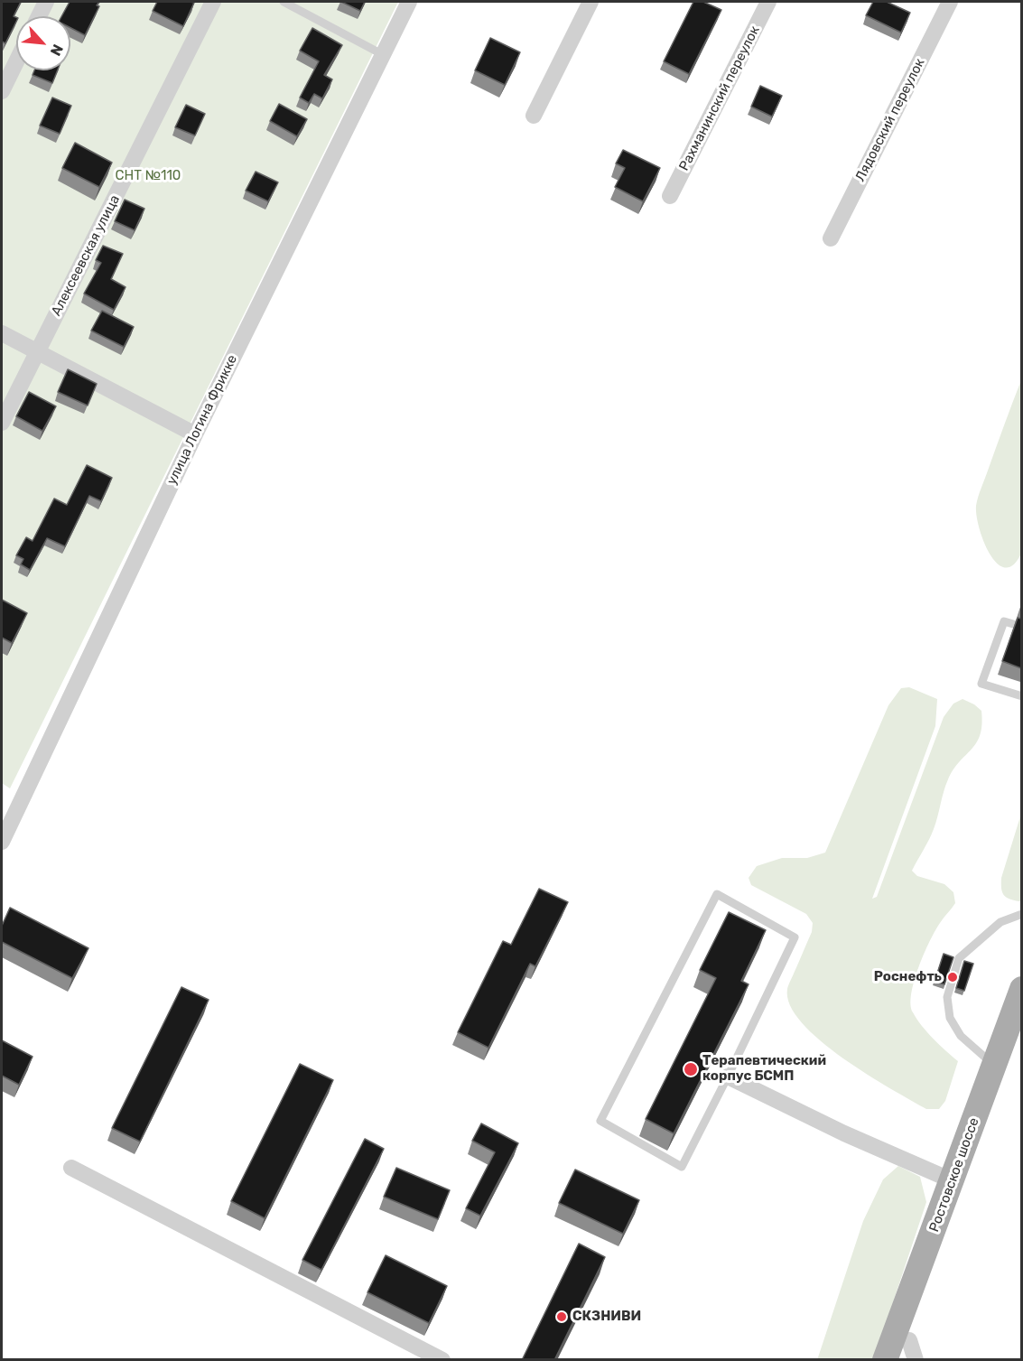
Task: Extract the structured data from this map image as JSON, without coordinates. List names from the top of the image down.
{
  "streets": {
    "main road": ["Ростовское шоссе"],
    "street": [
      "Рахманинский переулок",
      "Лядовский переулок",
      "Алексеевская улица",
      "улица Логина Фрикке"
    ]
  },
  "parks": ["СНТ №110"],
  "places": ["Роснефть", "Терапевтический корпус БСМП", "СКЗНИВИ"],
  "north": "bottom right"
}
